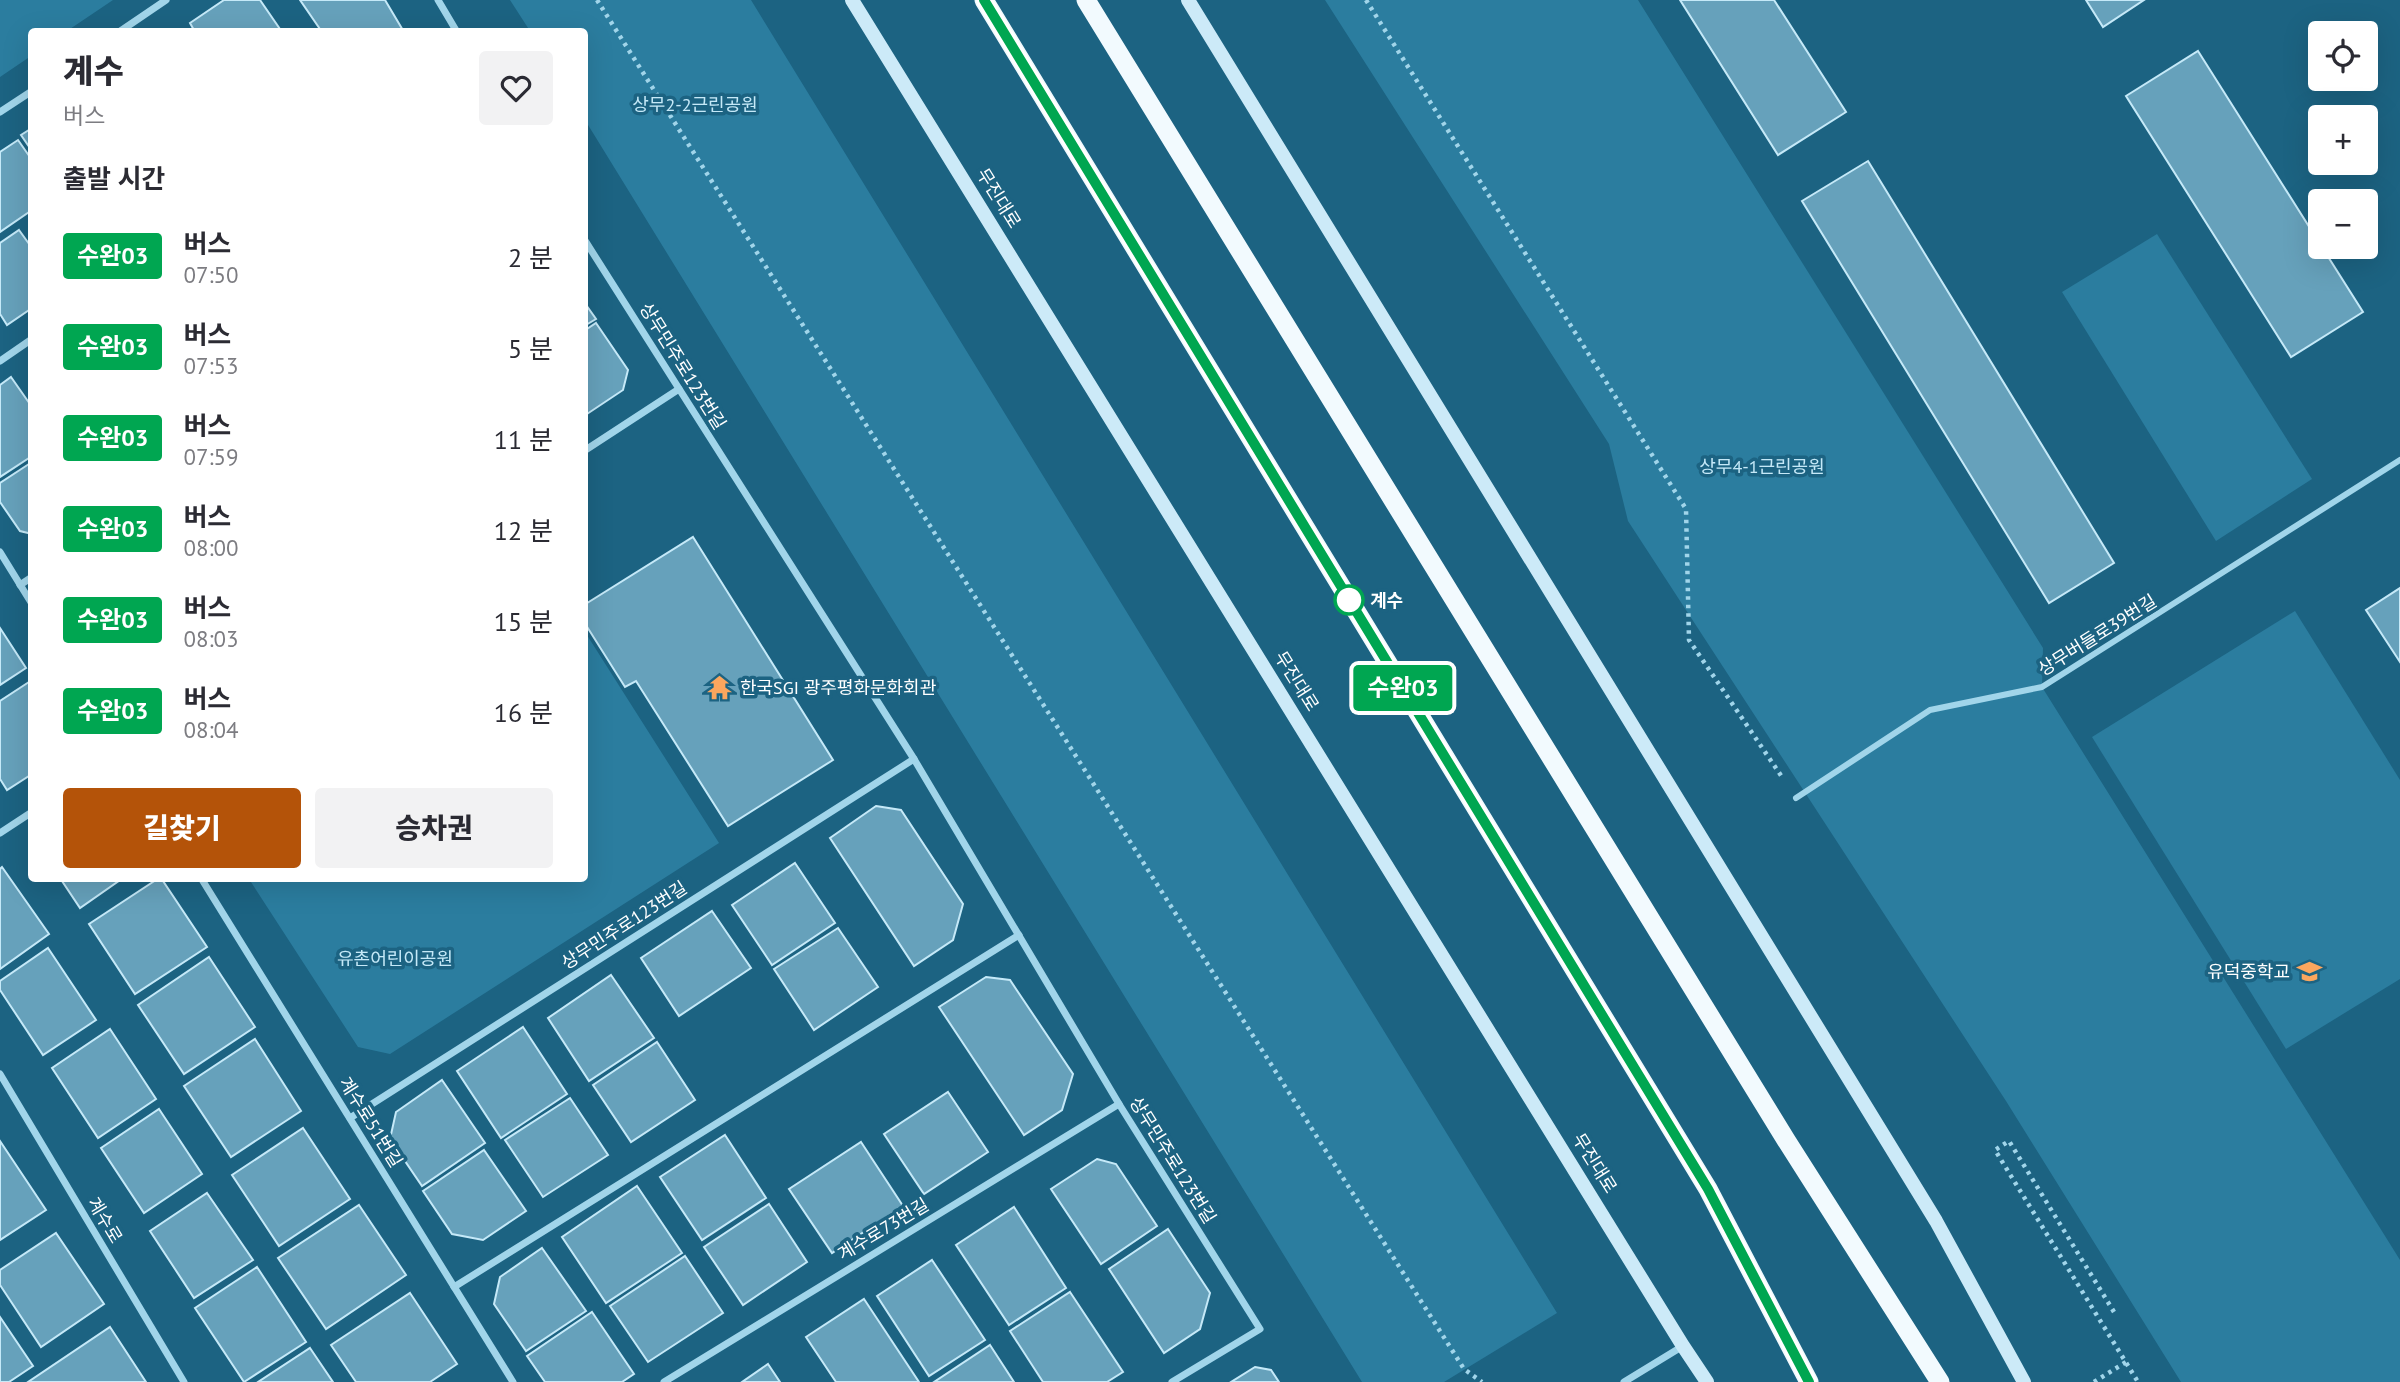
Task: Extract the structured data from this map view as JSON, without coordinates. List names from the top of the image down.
{
  "streets": {
    "main road": ["무진대로"],
    "street": [
      "상무민주로123번길",
      "상무버들로39번길",
      "계수로51번길",
      "계수로",
      "계수로73번길"
    ]
  },
  "crossings": [
    ["상무민주로123번길", "계수로51번길"],
    ["상무민주로123번길", "계수로73번길"]
  ],
  "parks": ["상무2-2근린공원", "상무4-1근린공원", "유촌어린이공원"],
  "places": {
    "other": ["계수"],
    "temple": ["한국SGI 광주평화문화회관"],
    "school or university": ["유덕중학교"]
  },
  "lines": ["bus line 수완03"],
  "page": {
    "on_map": "수완03",
    "map_buttons": ["+", "−"],
    "heading": [
      ["계수", "버스"],
      "출발 시간"
    ],
    "list": [
      {
        "mark": "수완03",
        "name": "버스",
        "note": "07:50",
        "value": "2 분"
      },
      {
        "mark": "수완03",
        "name": "버스",
        "note": "07:53",
        "value": "5 분"
      },
      {
        "mark": "수완03",
        "name": "버스",
        "note": "07:59",
        "value": "11 분"
      },
      {
        "mark": "수완03",
        "name": "버스",
        "note": "08:00",
        "value": "12 분"
      },
      {
        "mark": "수완03",
        "name": "버스",
        "note": "08:03",
        "value": "15 분"
      },
      {
        "mark": "수완03",
        "name": "버스",
        "note": "08:04",
        "value": "16 분"
      }
    ],
    "buttons": ["길찾기", "승차권"]
  }
}
